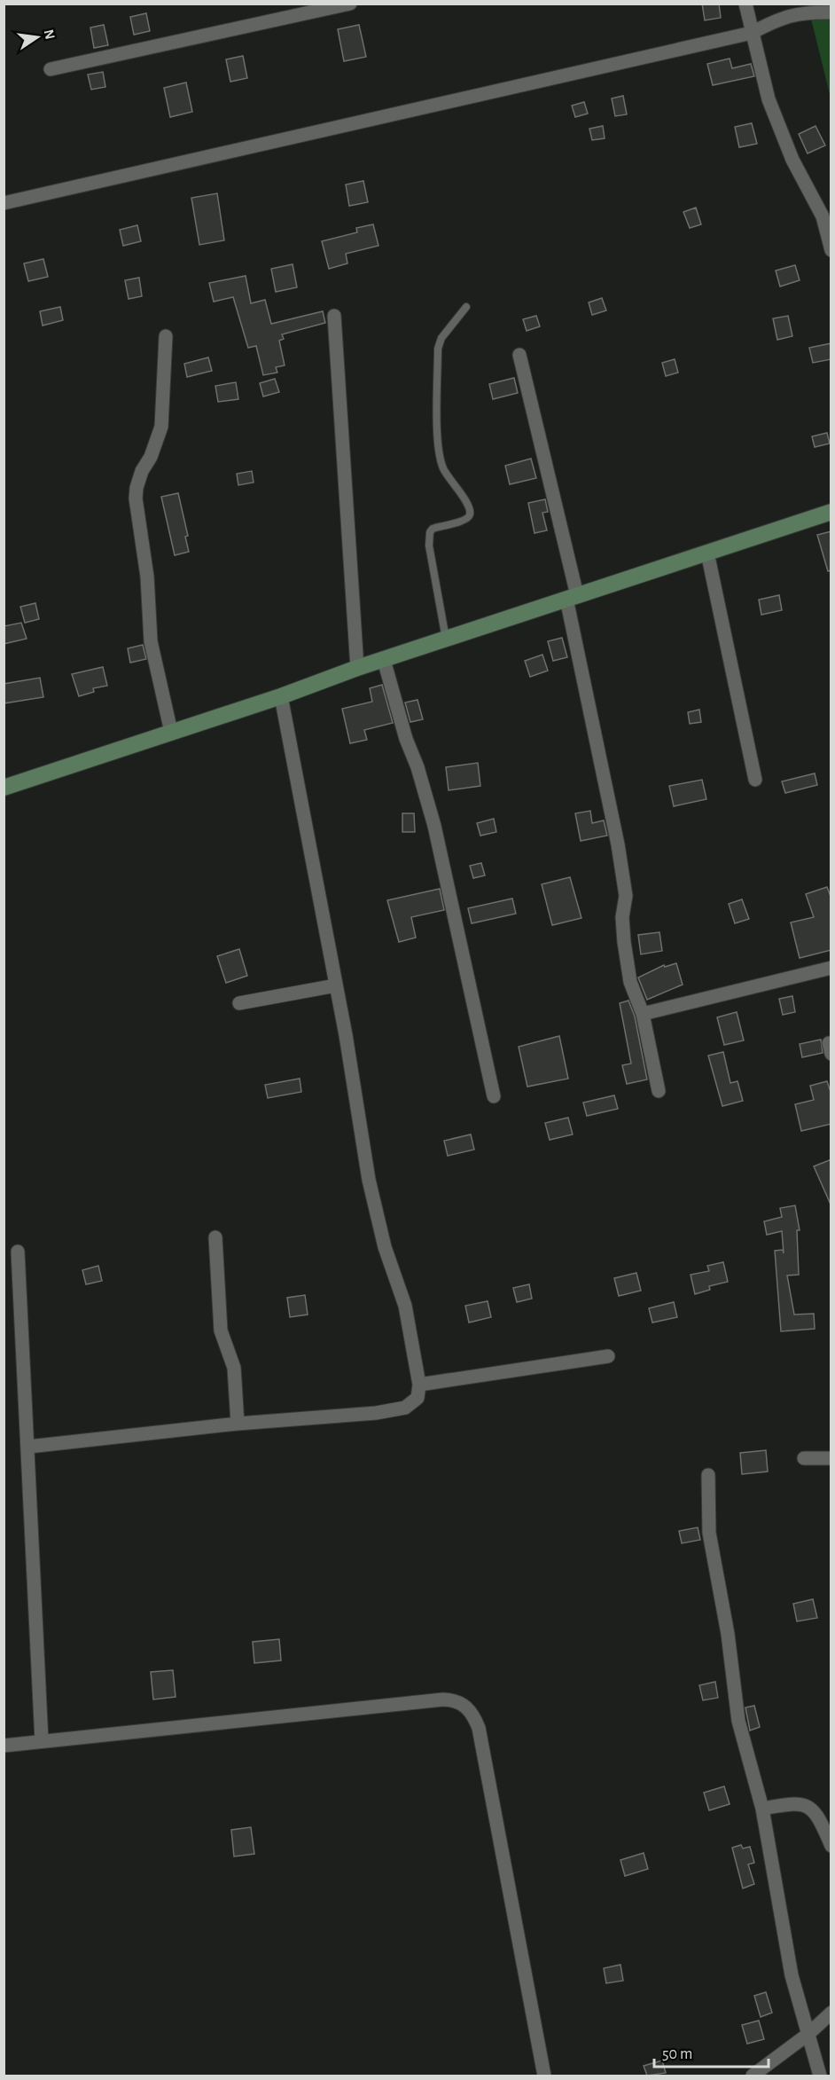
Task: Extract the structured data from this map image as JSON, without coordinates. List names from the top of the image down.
{
  "scale_bar": "50 m",
  "north": "right"
}
